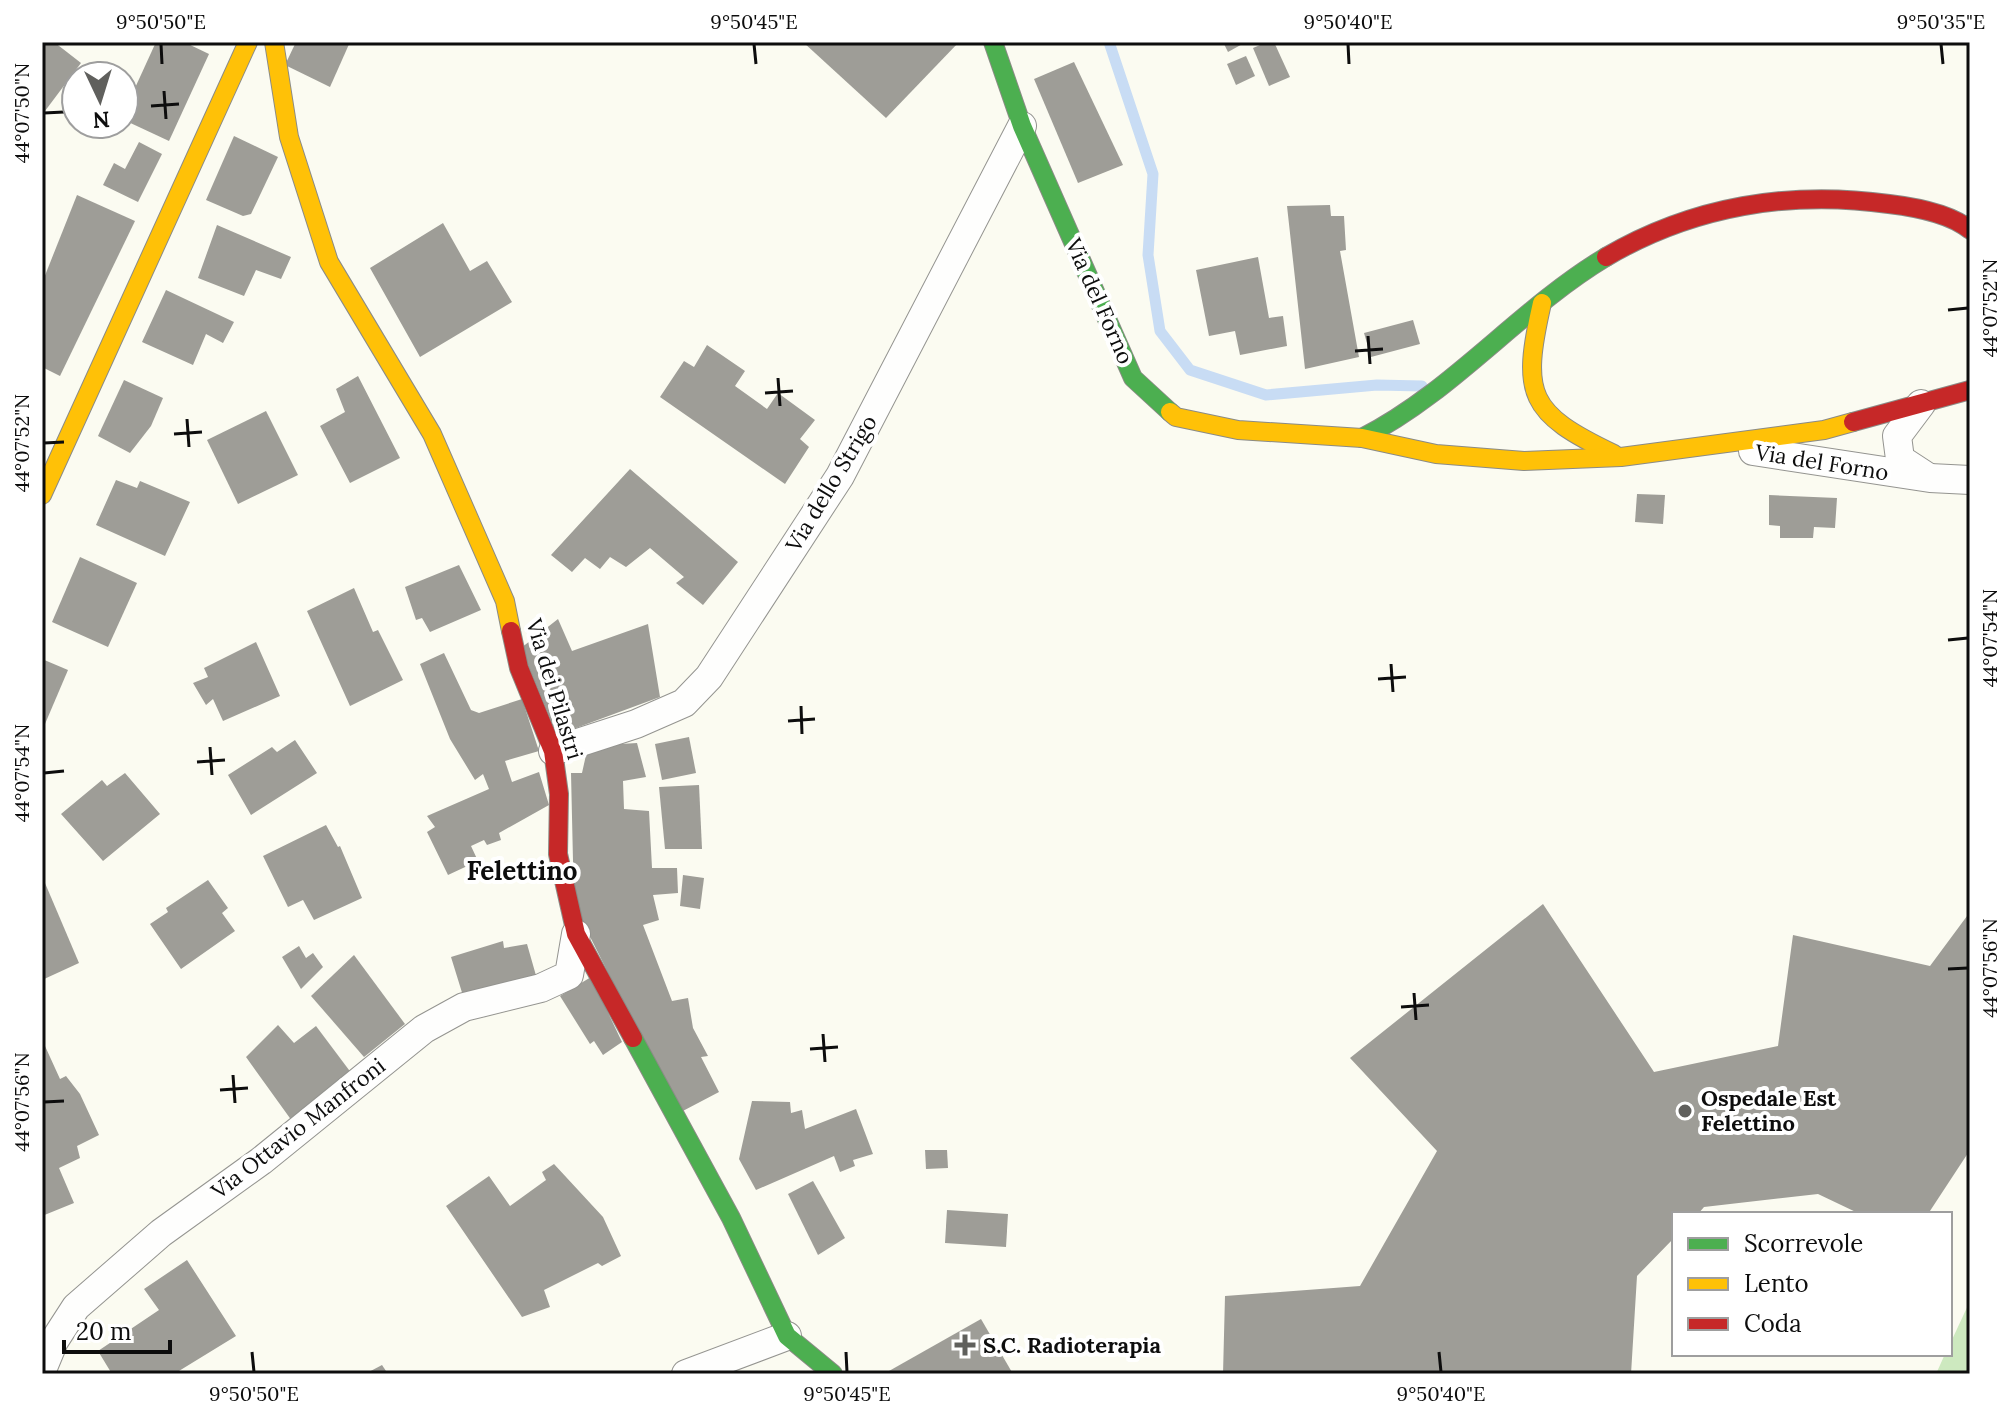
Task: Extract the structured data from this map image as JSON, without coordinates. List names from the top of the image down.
{
  "streets": {
    "main road": ["Via del Forno", "Via dei Pilastri"],
    "street": ["Via dello Strigo", "Via Ottavio Manfroni"]
  },
  "crossings": [
    ["Via del Forno", "Via dello Strigo"],
    ["Via dello Strigo", "Via dei Pilastri"],
    ["Via dei Pilastri", "Via Ottavio Manfroni"]
  ],
  "districts": ["Felettino"],
  "places": {
    "other": ["Ospedale Est Felettino"],
    "health": ["S.C. Radioterapia"]
  },
  "legend": ["Scorrevole", "Lento", "Coda"],
  "scale_bar": "20 m",
  "north": "bottom",
  "coordinates": [
    "9°50'50\"E",
    "9°50'45\"E",
    "9°50'40\"E",
    "9°50'35\"E",
    "44°07'50\"N",
    "44°07'52\"N",
    "44°07'54\"N",
    "44°07'56\"N"
  ]
}
